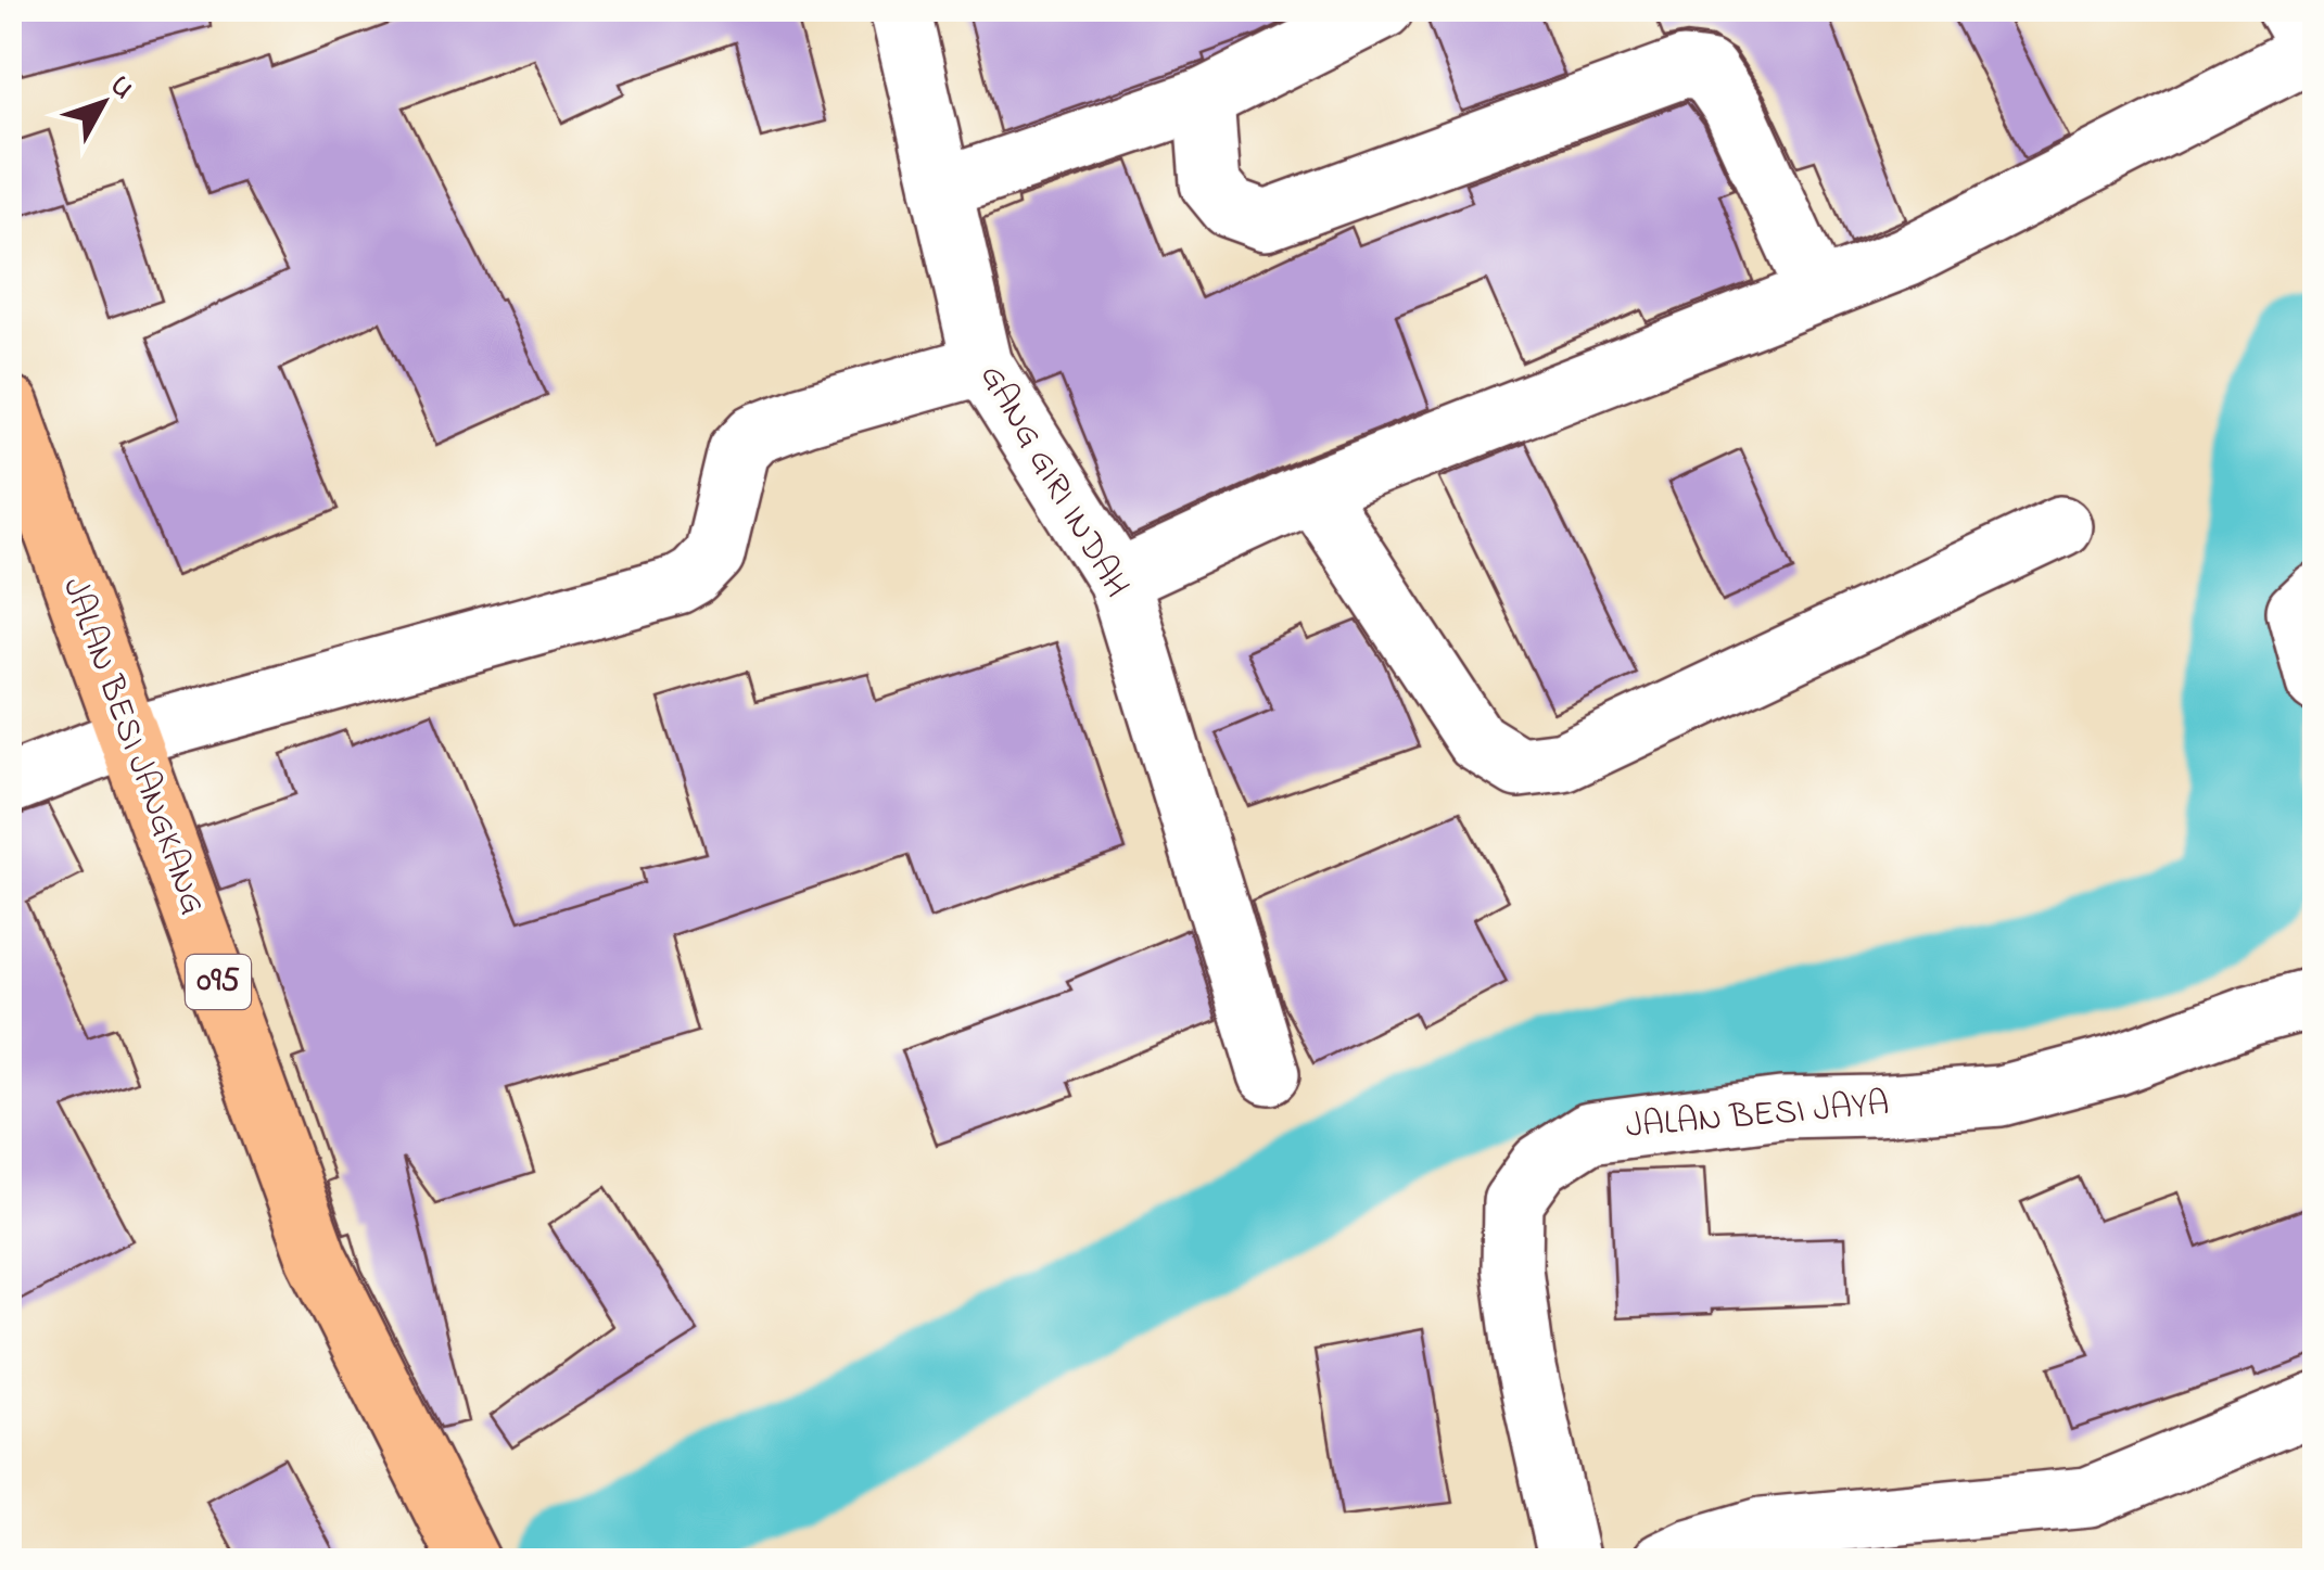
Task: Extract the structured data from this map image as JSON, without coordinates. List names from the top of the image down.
{
  "streets": {
    "main road": ["JALAN BESI JANGKANG", "095"],
    "street": ["GANG GIRI INDAH", "JALAN BESI JAYA"]
  },
  "north": "top right"
}
